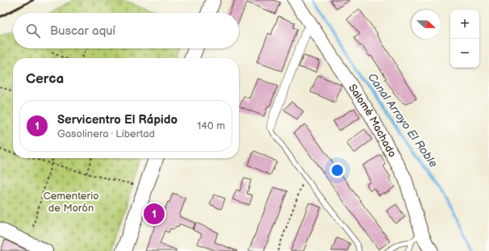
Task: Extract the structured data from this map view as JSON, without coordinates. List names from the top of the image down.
{
  "streets": {
    "street": ["Salomé Machado"]
  },
  "water": ["Canal Arroyo El Roble"],
  "parks": ["Cementerio de Morón"],
  "north": "right",
  "page": {
    "map_buttons": ["+", "−"],
    "search": "Buscar aquí",
    "heading": "Cerca",
    "list": [
      {
        "mark": "1",
        "name": "Servicentro El Rápido",
        "note": "Gasolinera · Libertad",
        "value": "140 m"
      }
    ],
    "pins": "1"
  }
}
